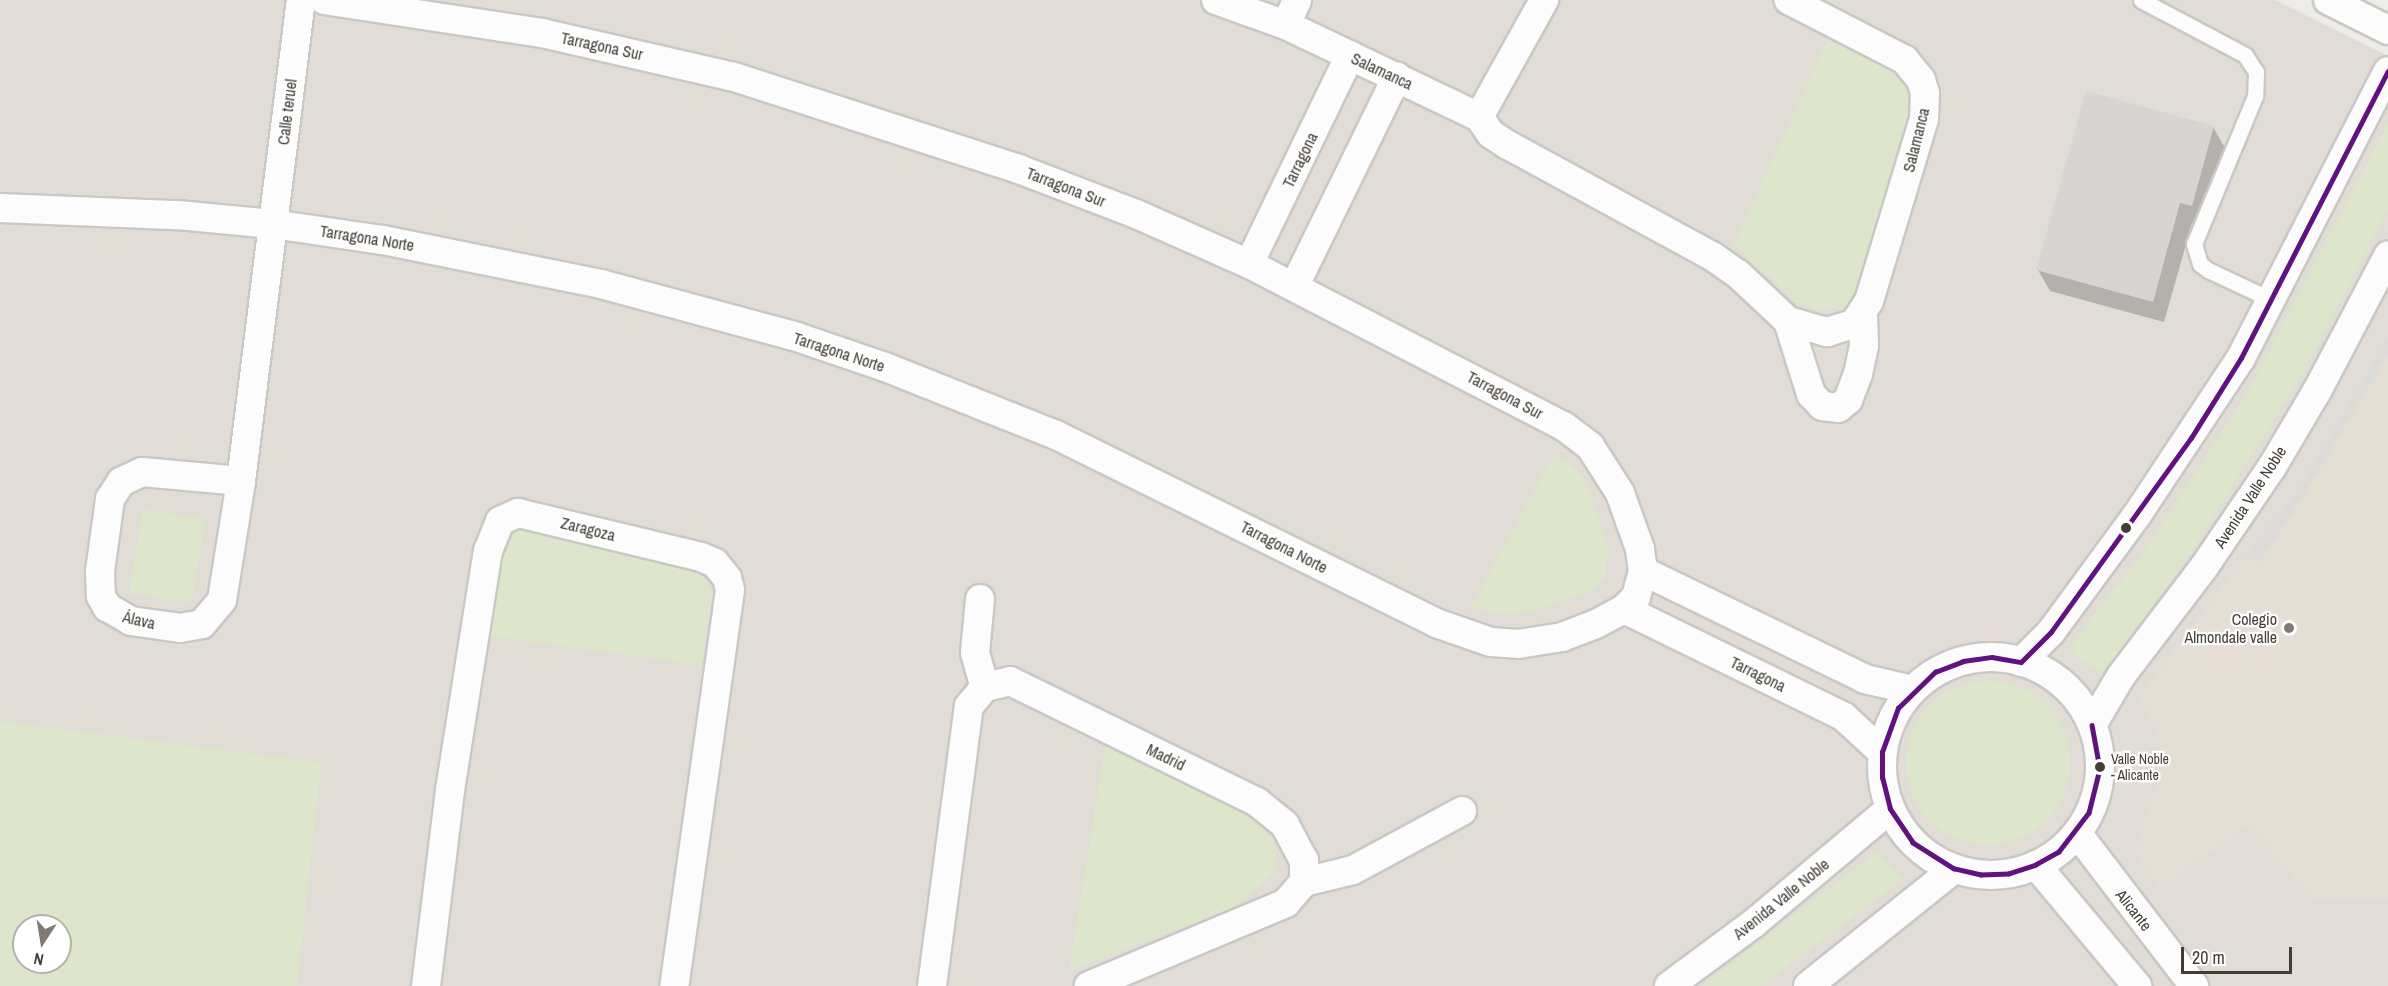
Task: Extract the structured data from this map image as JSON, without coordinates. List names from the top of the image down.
{
  "streets": {
    "street": [
      "Tarragona Sur",
      "Salamanca",
      "Calle teruel",
      "Tarragona",
      "Tarragona Norte",
      "Avenida Valle Noble",
      "Zaragoza",
      "Álava",
      "Madrid",
      "Alicante"
    ]
  },
  "crossings": [
    ["Tarragona Sur", "Tarragona"],
    ["Tarragona Sur", "Tarragona Norte"],
    ["Salamanca", "Tarragona"],
    ["Calle teruel", "Tarragona Norte"],
    ["Calle teruel", "Álava"],
    ["Tarragona", "Tarragona Norte"],
    ["Tarragona Norte", "Álava"]
  ],
  "places": ["Colegio Almondale valle", "Valle Noble - Alicante"],
  "scale_bar": "20 m",
  "north": "bottom"
}
